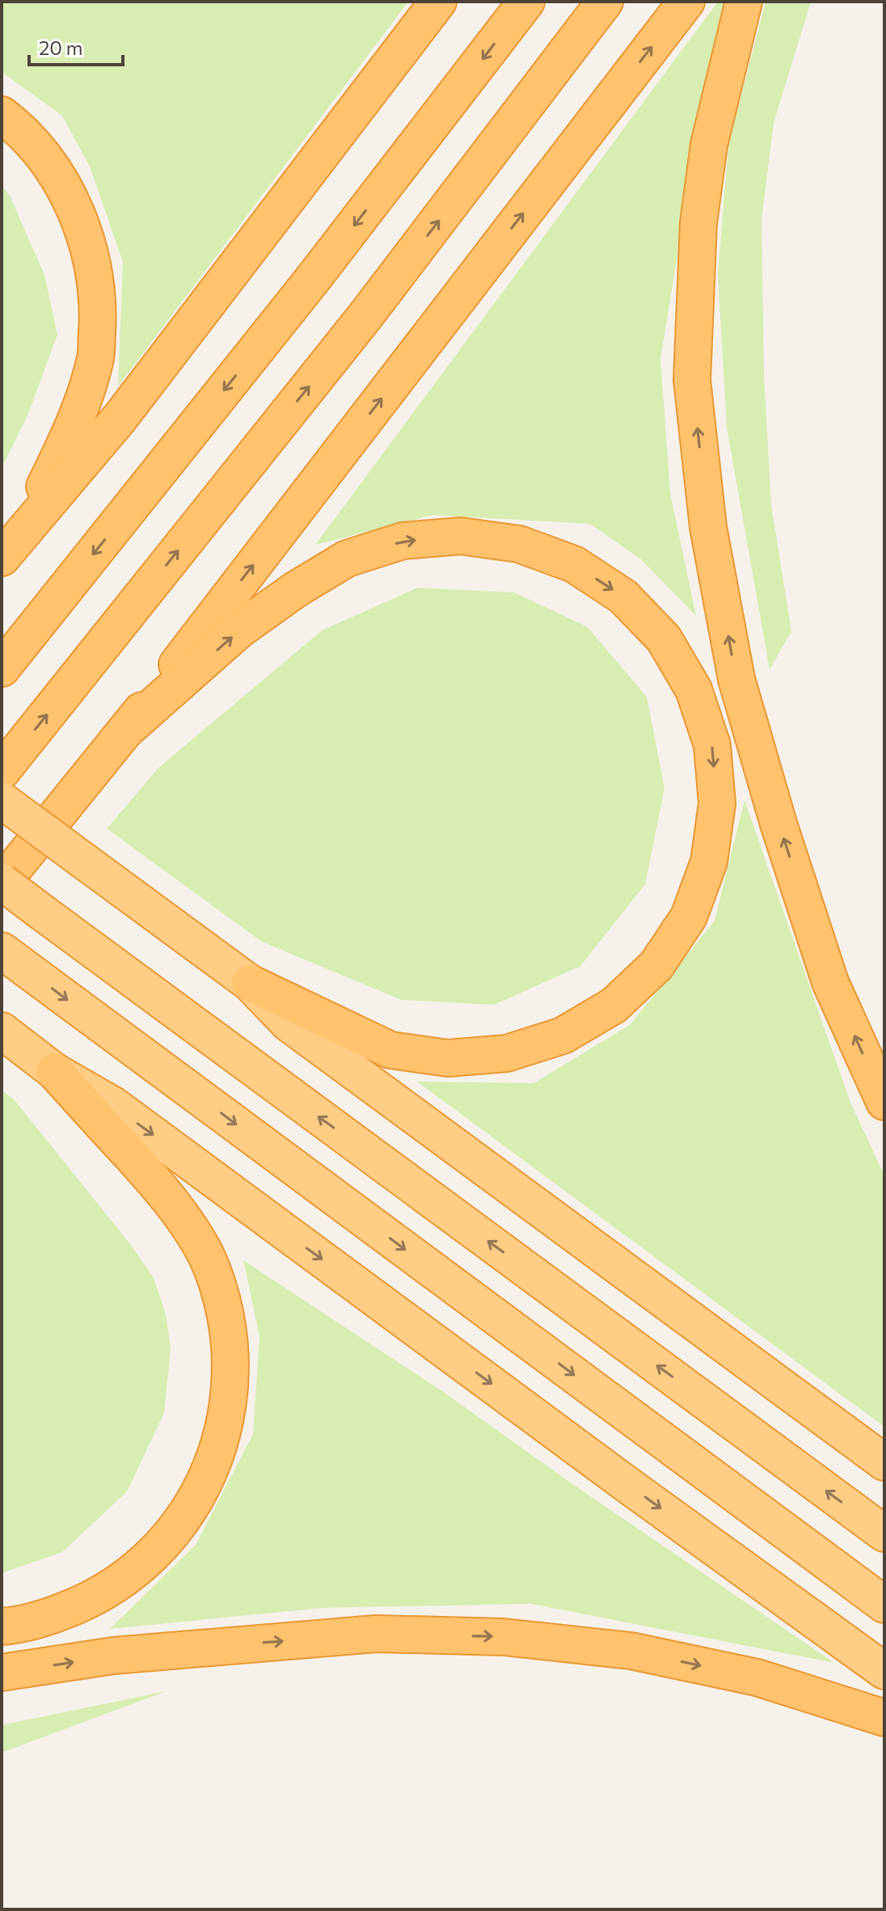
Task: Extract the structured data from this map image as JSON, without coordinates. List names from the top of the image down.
{
  "scale_bar": "20 m"
}
